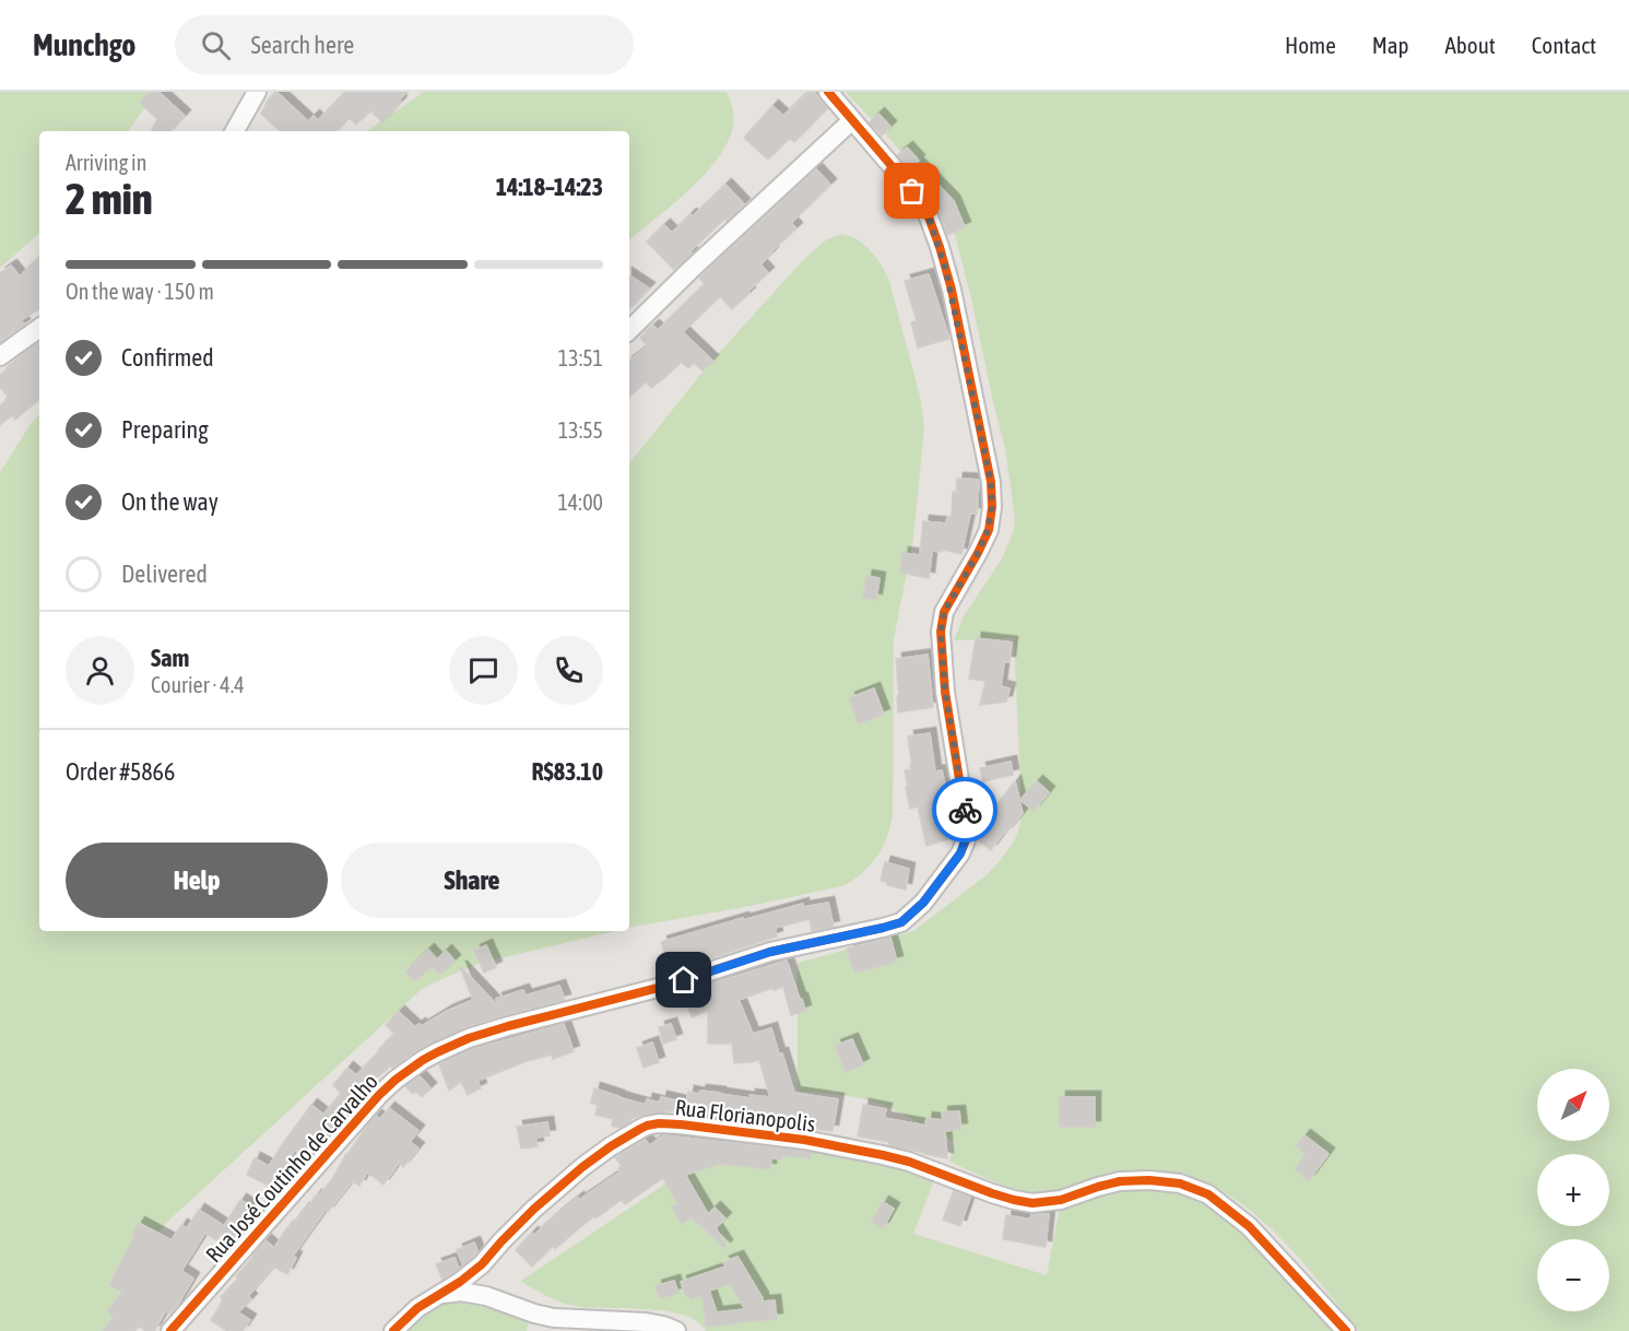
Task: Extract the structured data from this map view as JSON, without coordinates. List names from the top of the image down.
{
  "streets": {
    "street": ["Rua Florianopolis", "Rua José Coutinho de Carvalho"]
  },
  "north": "top right",
  "page": {
    "header": "Munchgo",
    "search": "Search here",
    "nav": [
      "Home",
      "Map",
      "About",
      "Contact"
    ],
    "heading": ["2 min", "Arriving in", "14:18–14:23"],
    "panel": [
      "Sam",
      "Courier · 4.4",
      "Order #5866",
      "R$83.10"
    ],
    "bar": "On the way · 150 m",
    "list": [
      ["Confirmed", "13:51"],
      ["Preparing", "13:55"],
      ["On the way", "14:00"],
      "Delivered"
    ],
    "buttons": ["Help", "Share"],
    "map_buttons": ["+", "−"]
  }
}
